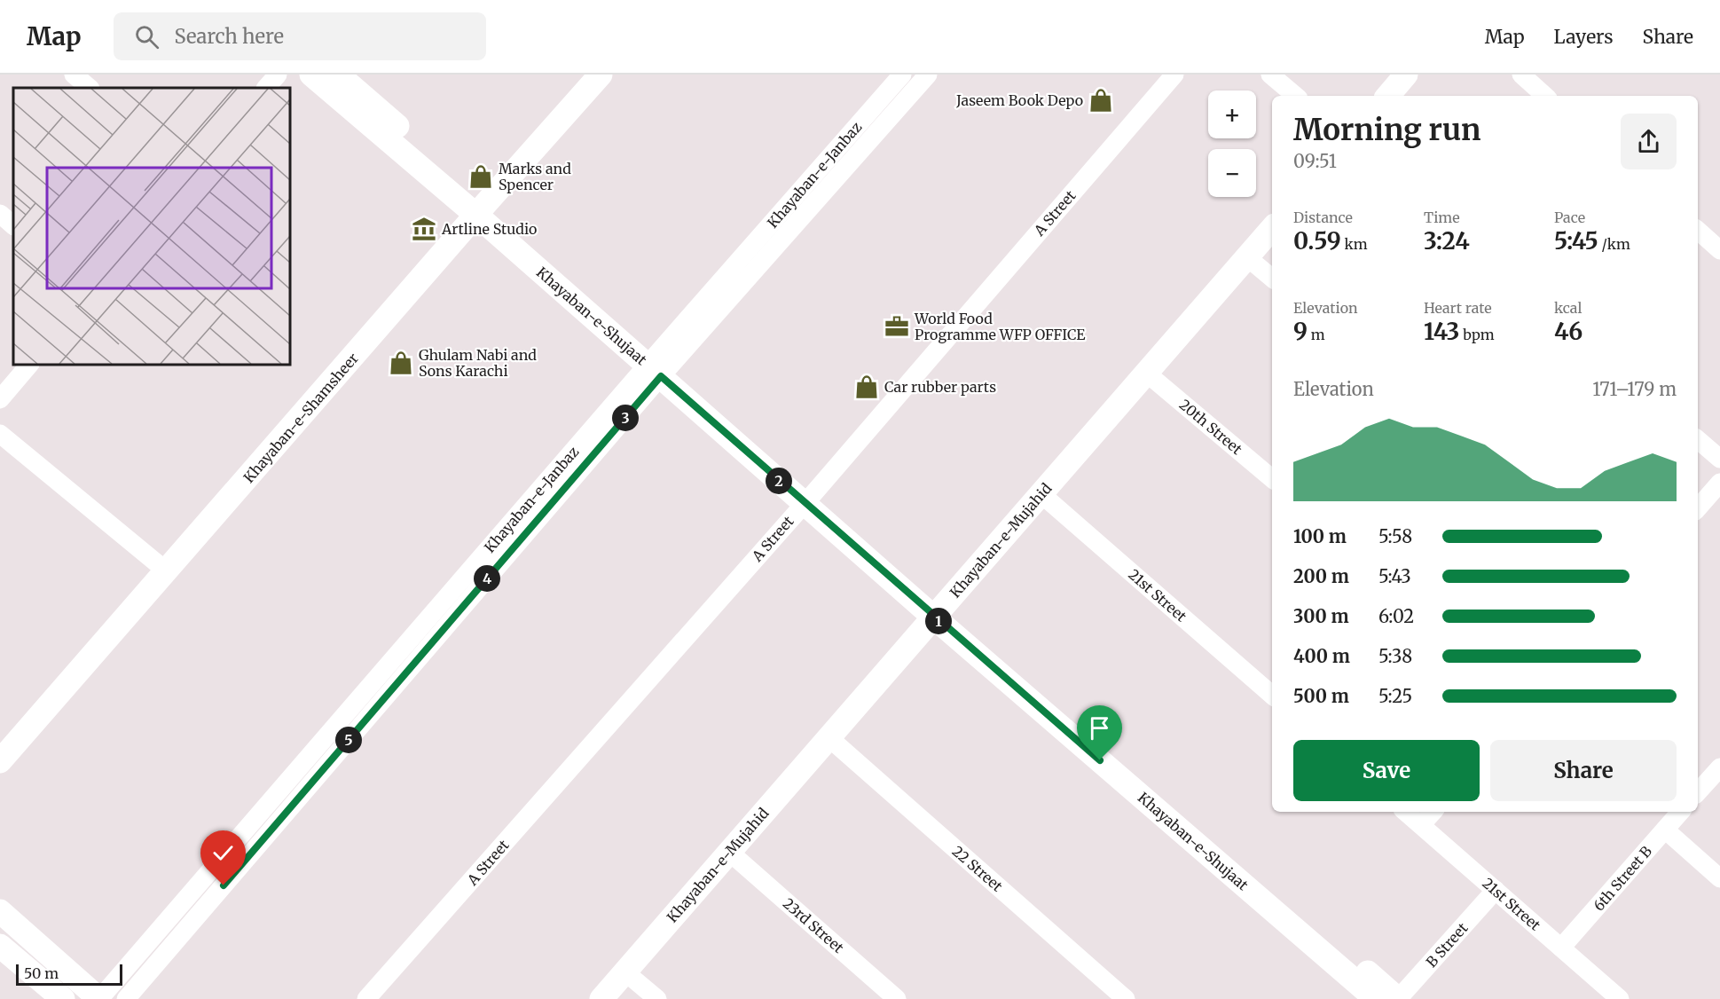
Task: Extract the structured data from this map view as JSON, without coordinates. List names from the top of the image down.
{
  "streets": {
    "main road": ["Khayaban-e-Shujaat", "Khayaban-e-Shamsheer", "Khayaban-e-Mujahid"],
    "street": [
      "Khayaban-e-Janbaz",
      "A Street",
      "20th Street",
      "21st Street",
      "22 Street",
      "6th Street B",
      "23rd Street",
      "B Street"
    ]
  },
  "crossings": [
    ["Khayaban-e-Janbaz", "Khayaban-e-Shujaat"],
    ["A Street", "Khayaban-e-Shujaat"],
    ["Khayaban-e-Shujaat", "Khayaban-e-Shamsheer"],
    ["Khayaban-e-Shujaat", "Khayaban-e-Mujahid"],
    ["Khayaban-e-Shujaat", "B Street"],
    ["20th Street", "Khayaban-e-Mujahid"],
    ["Khayaban-e-Mujahid", "21st Street"],
    ["Khayaban-e-Mujahid", "22 Street"],
    ["Khayaban-e-Mujahid", "23rd Street"],
    ["21st Street", "6th Street B"],
    ["21st Street", "B Street"]
  ],
  "places": {
    "shop": [
      "Jaseem Book Depo",
      "Marks and Spencer",
      "Ghulam Nabi and Sons Karachi",
      "Car rubber parts"
    ],
    "museum": ["Artline Studio"],
    "office": ["World Food Programme WFP OFFICE"]
  },
  "scale_bar": "50 m",
  "page": {
    "header": "Map",
    "search": "Search here",
    "nav": ["Map", "Layers", "Share"],
    "map_buttons": ["+", "−"],
    "heading": ["Morning run", "09:51"],
    "stats": [
      ["Distance", "0.59 km"],
      ["Time", "3:24"],
      ["Pace", "5:45 /km"],
      ["Elevation", "9 m"],
      ["Heart rate", "143 bpm"],
      ["kcal", "46"]
    ],
    "chart": ["Elevation", "171–179 m"],
    "pins": [
      "3",
      "2",
      "4",
      "1",
      "5"
    ],
    "list": [
      {
        "name": "100 m",
        "note": "5:58"
      },
      {
        "name": "200 m",
        "note": "5:43"
      },
      {
        "name": "300 m",
        "note": "6:02"
      },
      {
        "name": "400 m",
        "note": "5:38"
      },
      {
        "name": "500 m",
        "note": "5:25"
      }
    ],
    "buttons": ["Save", "Share"],
    "scale": "50 m"
  }
}
